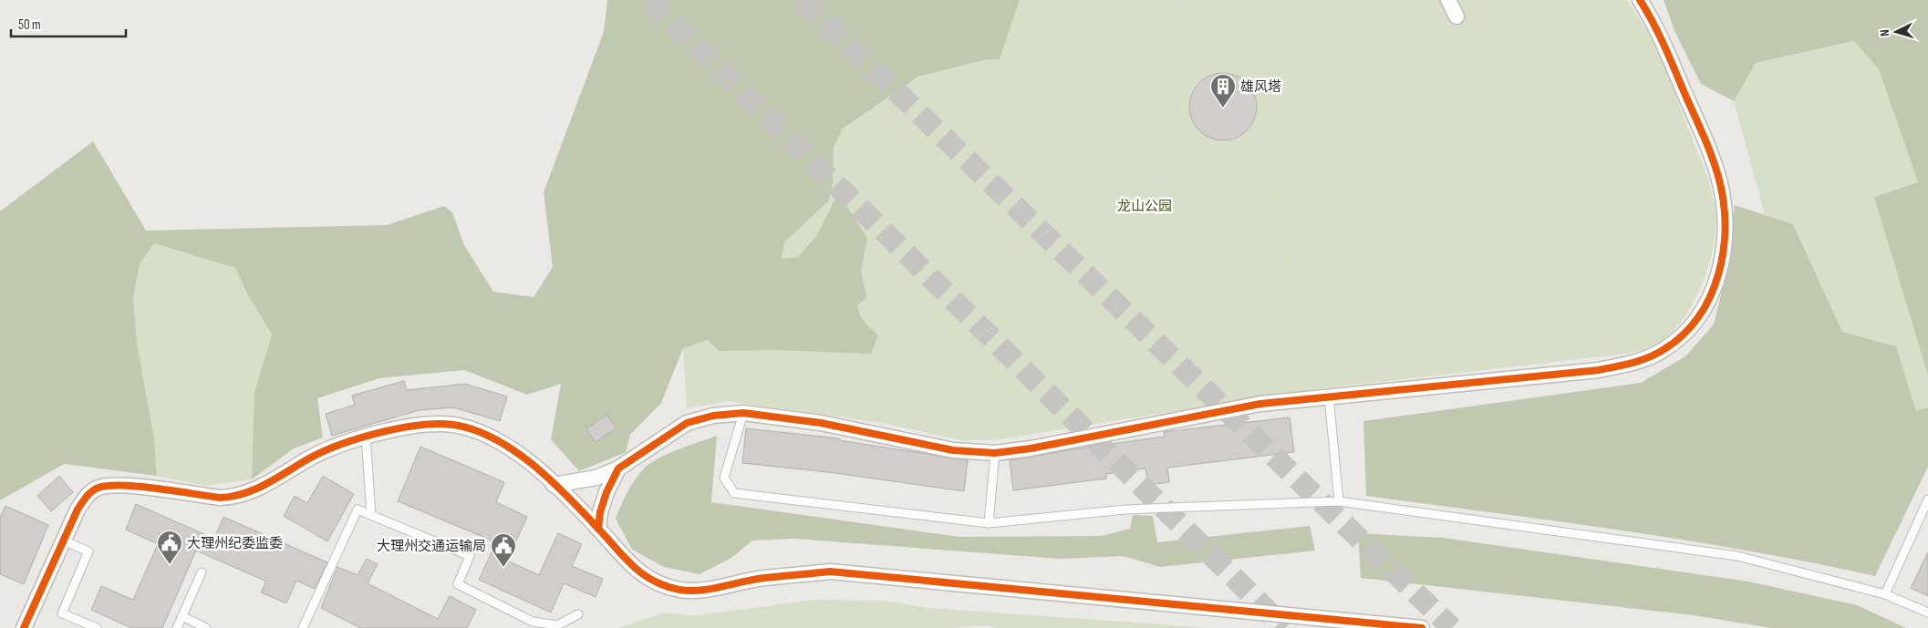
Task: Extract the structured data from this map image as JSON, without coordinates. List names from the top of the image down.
{
  "parks": ["龙山公园"],
  "places": {
    "building": ["雄风塔"],
    "public building": ["大理州纪委监委", "大理州交通运输局"]
  },
  "scale_bar": "50 m",
  "north": "left"
}
